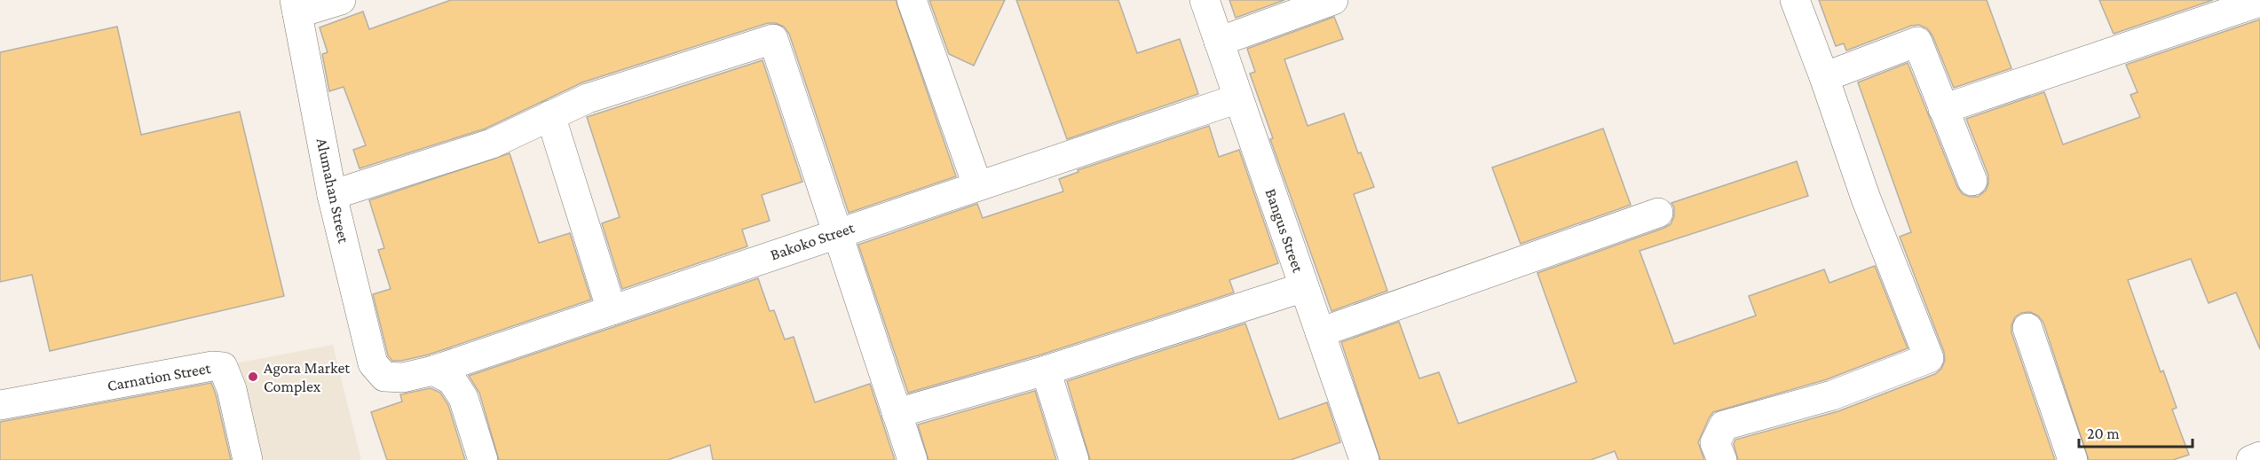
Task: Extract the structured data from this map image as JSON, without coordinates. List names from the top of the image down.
{
  "streets": {
    "street": [
      "Alumahan Street",
      "Bangus Street",
      "Bakoko Street",
      "Carnation Street"
    ]
  },
  "crossings": [
    ["Alumahan Street", "Bakoko Street"],
    ["Bangus Street", "Bakoko Street"]
  ],
  "places": ["Agora Market Complex"],
  "scale_bar": "20 m"
}
